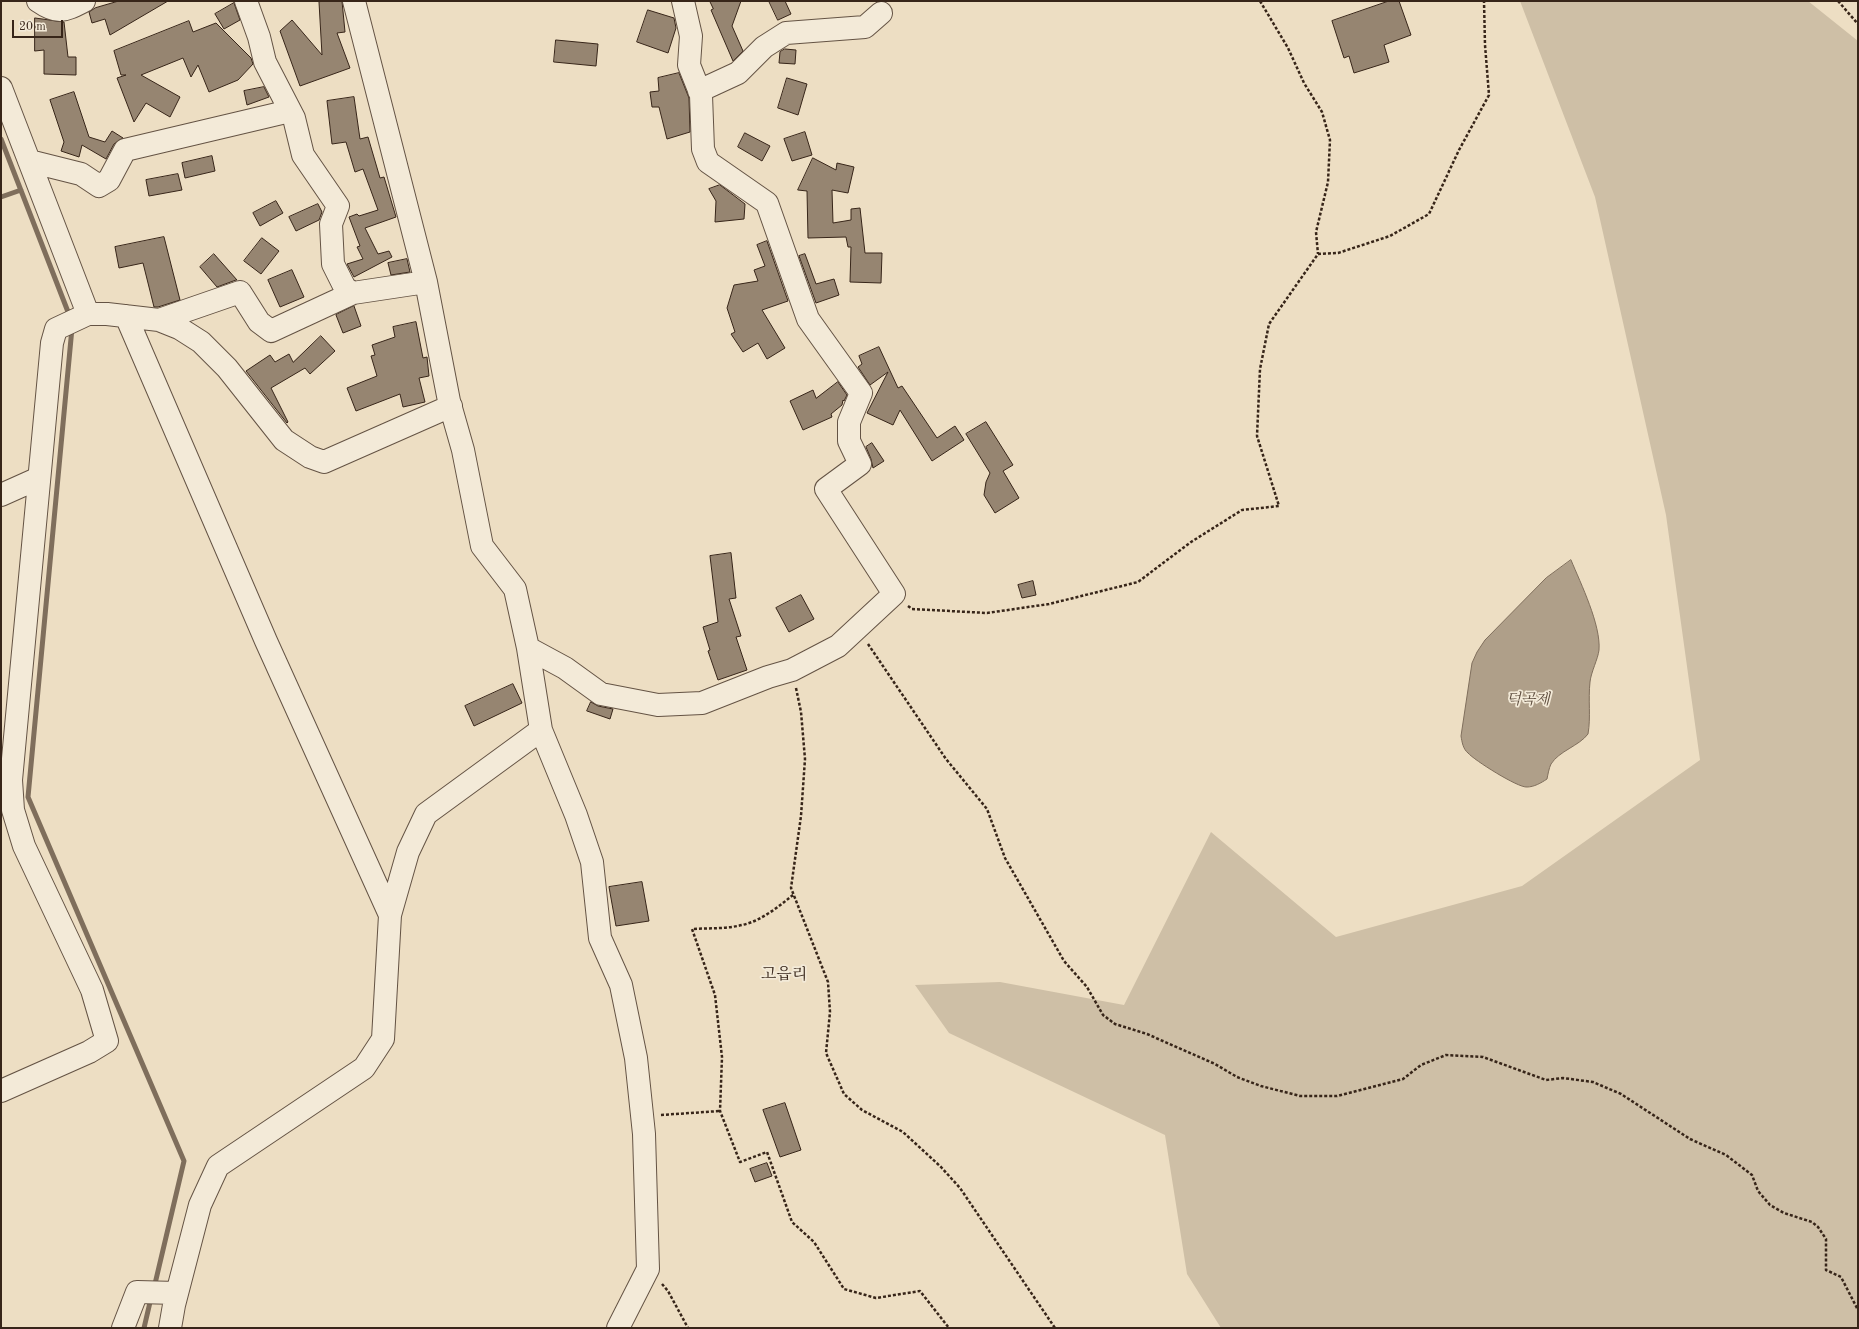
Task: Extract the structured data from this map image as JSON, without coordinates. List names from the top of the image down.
{
  "districts": ["고읍리"],
  "water": ["덕곡제"],
  "scale_bar": "20 m"
}
